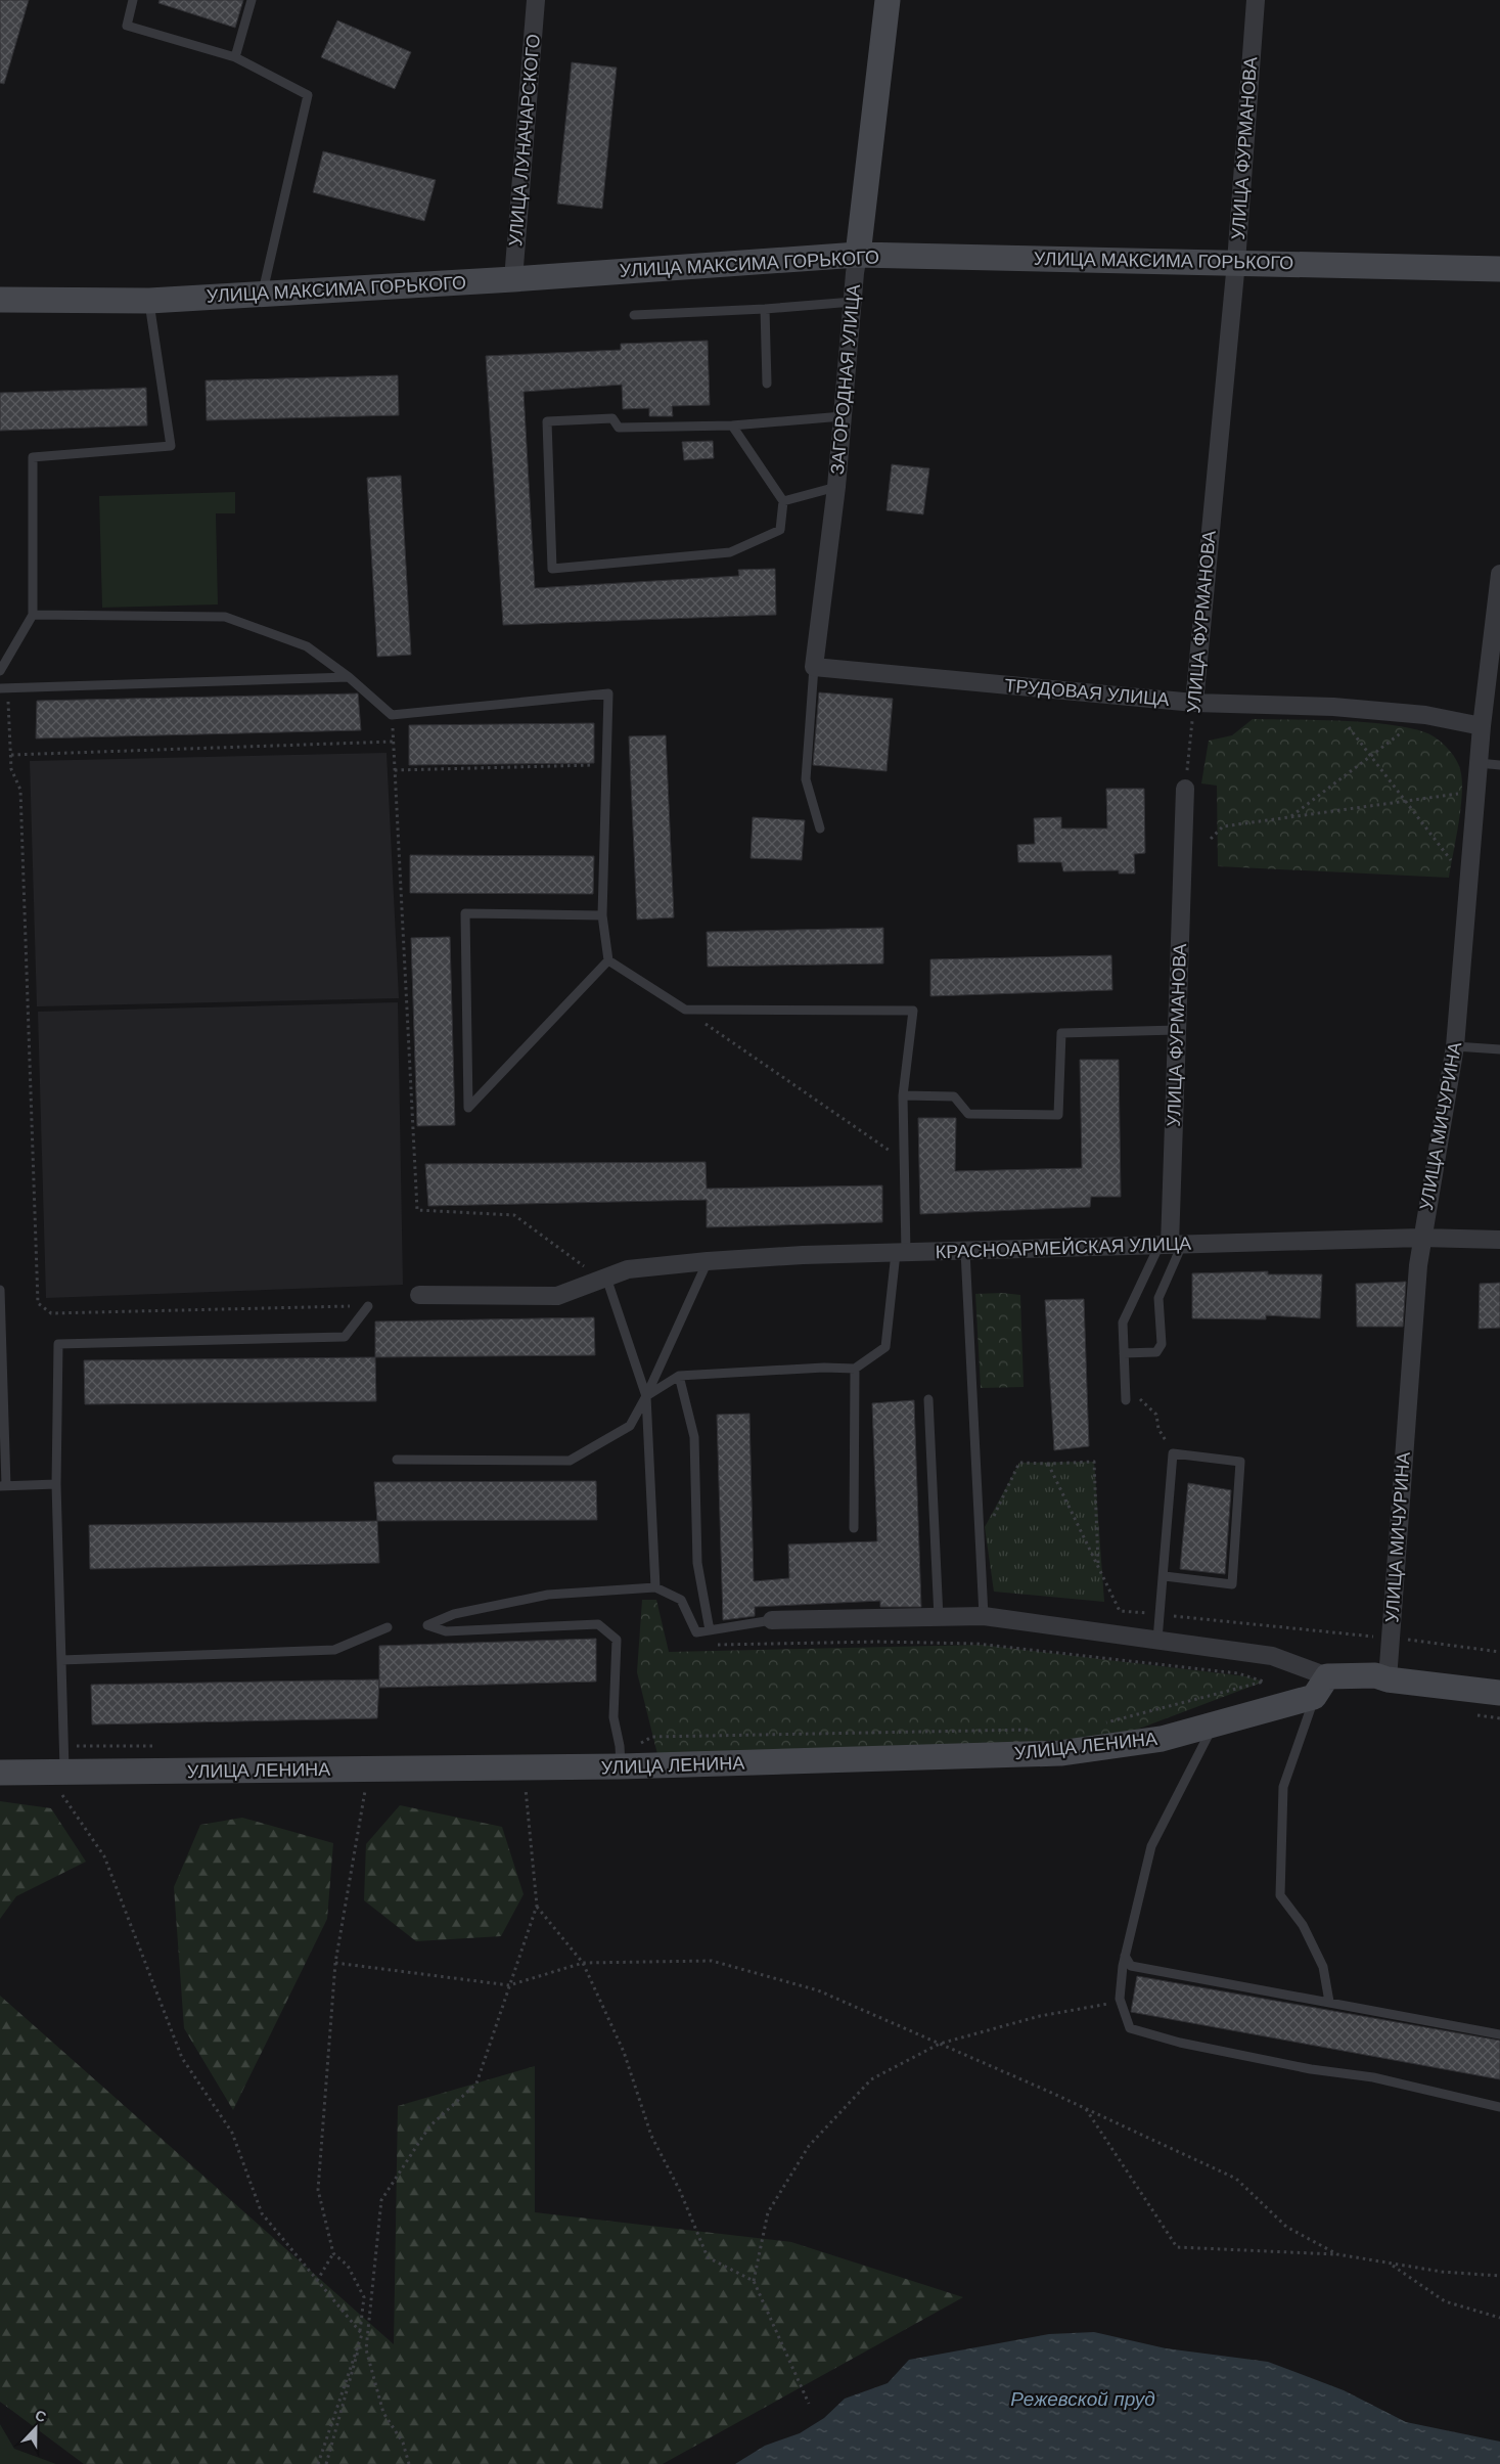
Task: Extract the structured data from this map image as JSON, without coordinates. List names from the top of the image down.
{
  "streets": {
    "street": [
      "УЛИЦА ЛУНАЧАРСКОГО",
      "УЛИЦА ФУРМАНОВА",
      "УЛИЦА МАКСИМА ГОРЬКОГО",
      "ЗАГОРОДНАЯ УЛИЦА",
      "ТРУДОВАЯ УЛИЦА",
      "УЛИЦА МИЧУРИНА",
      "КРАСНОАРМЕЙСКАЯ УЛИЦА",
      "УЛИЦА ЛЕНИНА"
    ]
  },
  "crossings": [
    ["УЛИЦА ЛУНАЧАРСКОГО", "УЛИЦА МАКСИМА ГОРЬКОГО"],
    ["УЛИЦА ФУРМАНОВА", "УЛИЦА МАКСИМА ГОРЬКОГО"],
    ["УЛИЦА ФУРМАНОВА", "ТРУДОВАЯ УЛИЦА"],
    ["УЛИЦА ФУРМАНОВА", "КРАСНОАРМЕЙСКАЯ УЛИЦА"],
    ["УЛИЦА МАКСИМА ГОРЬКОГО", "ЗАГОРОДНАЯ УЛИЦА"],
    ["ЗАГОРОДНАЯ УЛИЦА", "ТРУДОВАЯ УЛИЦА"],
    ["ТРУДОВАЯ УЛИЦА", "УЛИЦА МИЧУРИНА"],
    ["УЛИЦА МИЧУРИНА", "КРАСНОАРМЕЙСКАЯ УЛИЦА"],
    ["УЛИЦА МИЧУРИНА", "УЛИЦА ЛЕНИНА"]
  ],
  "water": ["Режевской пруд"],
  "north": "top"
}
